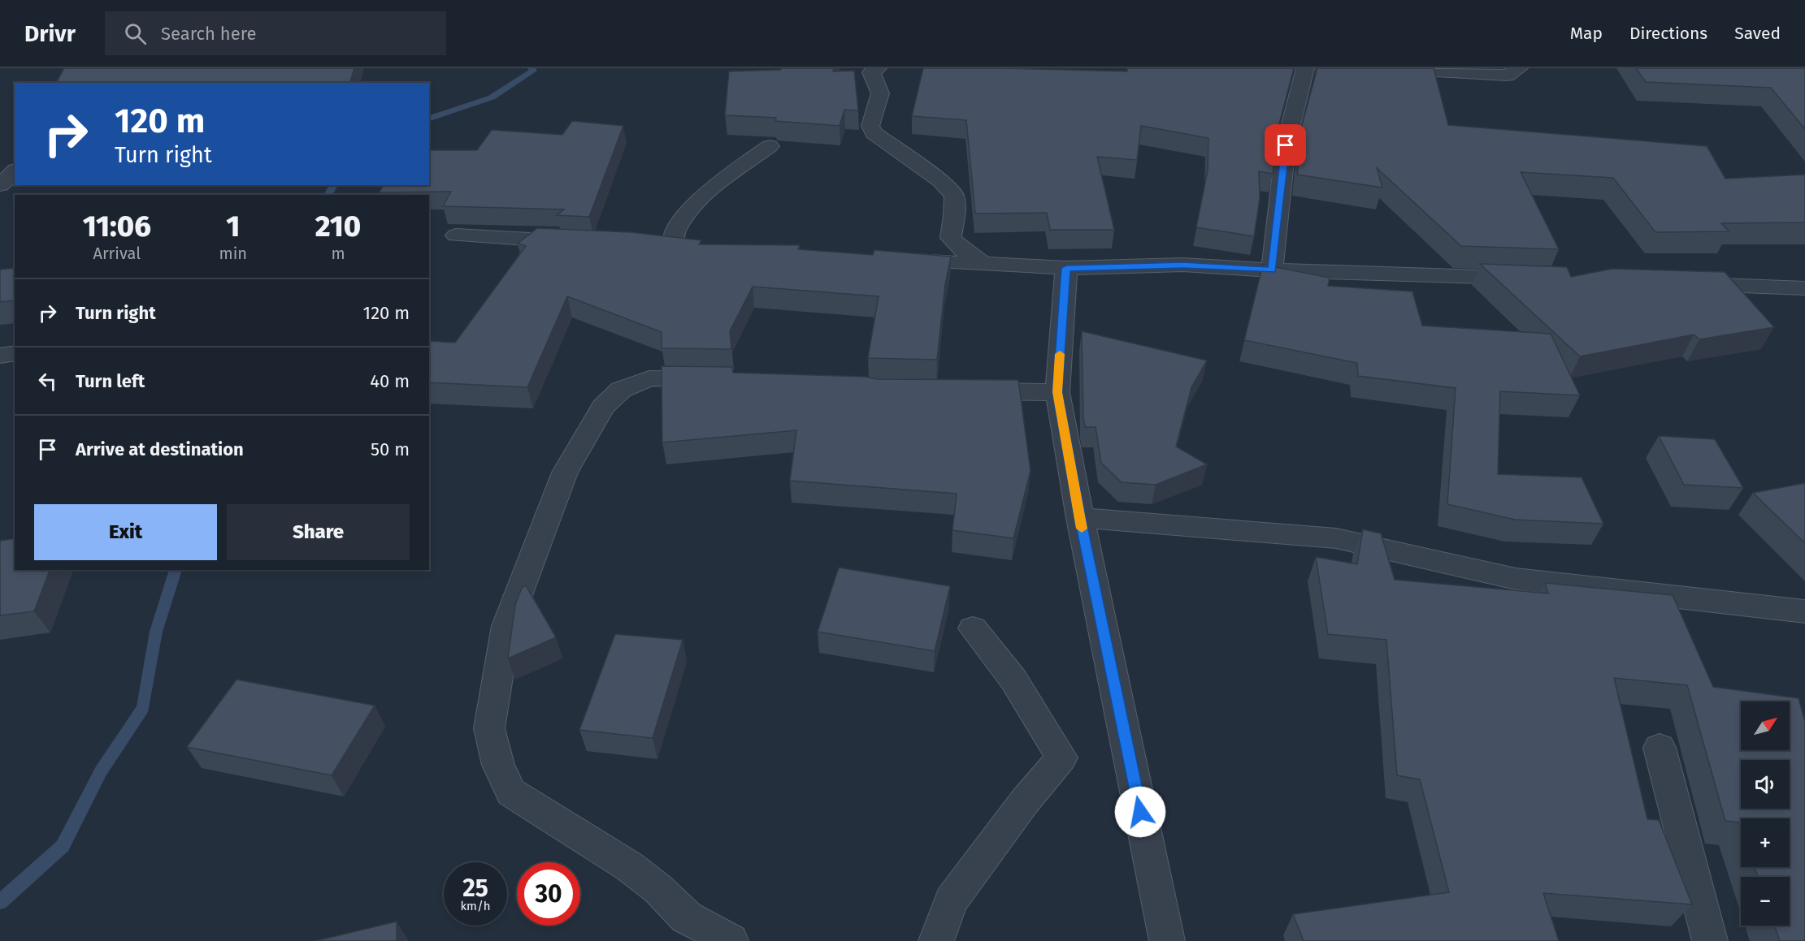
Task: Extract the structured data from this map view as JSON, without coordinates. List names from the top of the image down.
{
  "north": "top right",
  "page": {
    "header": "Drivr",
    "search": "Search here",
    "nav": ["Map", "Directions", "Saved"],
    "turn": ["120 m", "Turn right"],
    "eta": [
      "11:06",
      "Arrival",
      "1",
      "min",
      "210",
      "m"
    ],
    "list": [
      {
        "name": "Turn right",
        "value": "120 m"
      },
      {
        "name": "Turn left",
        "value": "40 m"
      },
      {
        "name": "Arrive at destination",
        "value": "50 m"
      }
    ],
    "buttons": ["Exit", "Share"],
    "map_buttons": ["+", "−"],
    "speed": "25 km/h",
    "limit": "30"
  }
}
